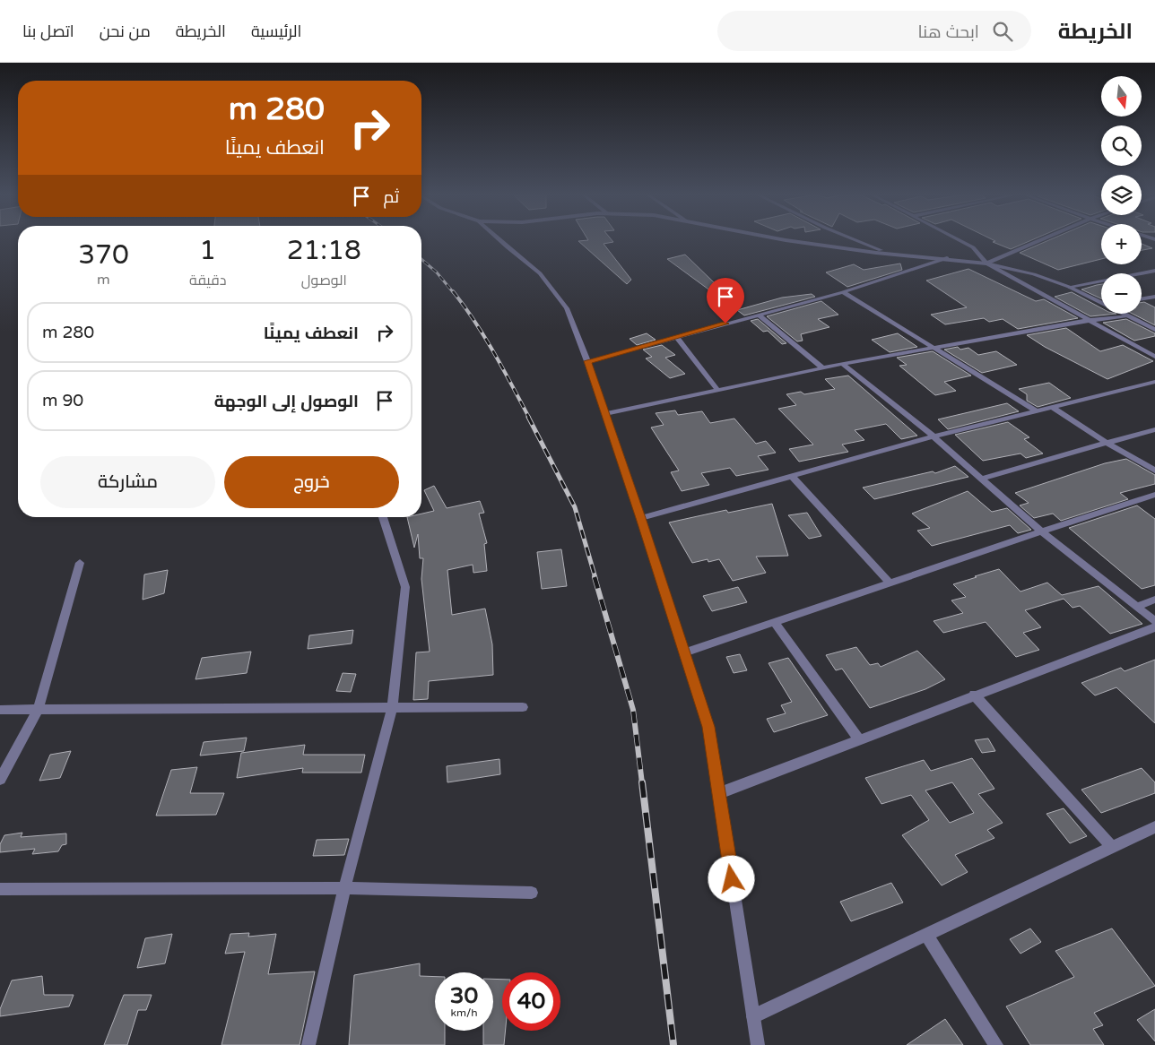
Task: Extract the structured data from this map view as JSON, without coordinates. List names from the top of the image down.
{
  "north": "bottom",
  "page": {
    "header": "الخريطة",
    "search": "ابحث هنا",
    "nav": [
      "الرئيسية",
      "الخريطة",
      "من نحن",
      "اتصل بنا"
    ],
    "map_buttons": ["+", "−"],
    "turn": ["280 m", "انعطف يمينًا"],
    "then": "ثم",
    "eta": [
      "21:18",
      "الوصول",
      "1",
      "دقيقة",
      "370",
      "m"
    ],
    "list": [
      {
        "name": "انعطف يمينًا",
        "value": "280 m"
      },
      {
        "name": "الوصول إلى الوجهة",
        "value": "90 m"
      }
    ],
    "buttons": ["خروج", "مشاركة"],
    "speed": "30 km/h",
    "limit": "40"
  }
}
